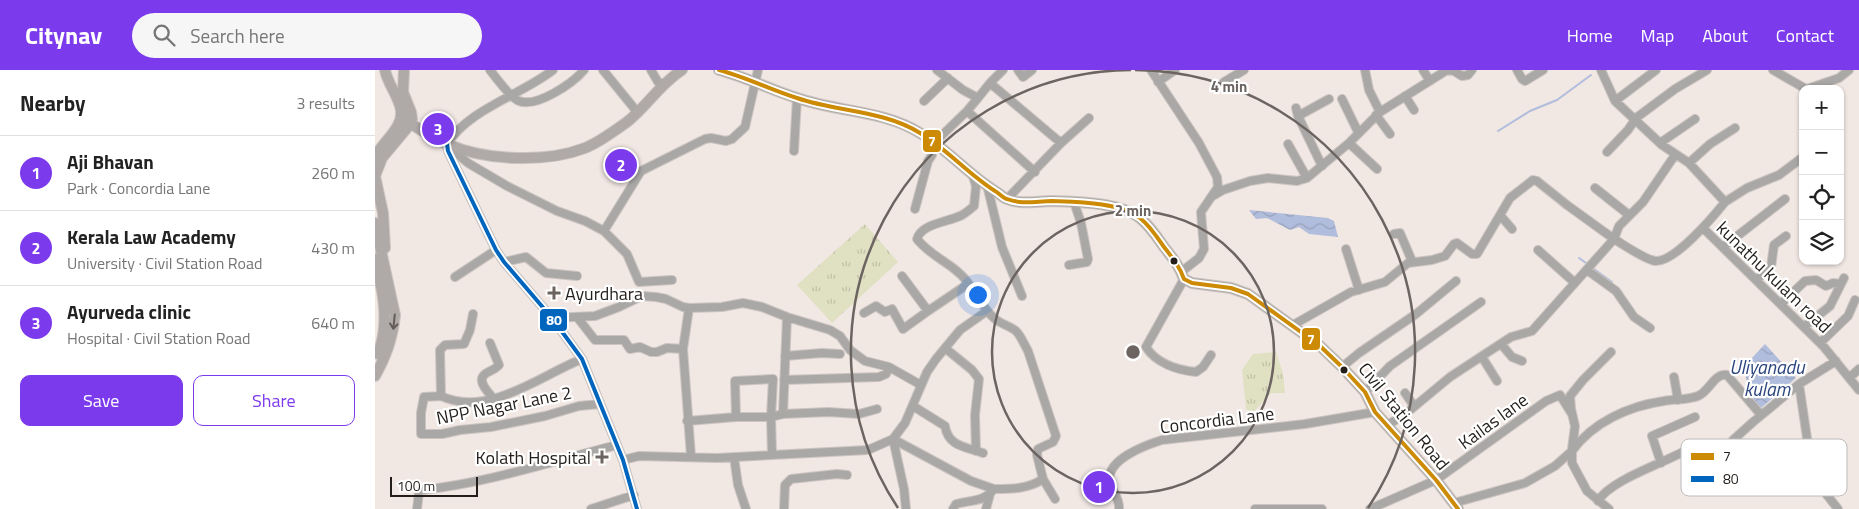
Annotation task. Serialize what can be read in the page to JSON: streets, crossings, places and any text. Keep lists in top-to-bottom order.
{
  "streets": {
    "main road": ["Civil Station Road"],
    "street": [
      "kunathu kulam road",
      "NPP Nagar Lane 2",
      "Concordia Lane",
      "Kailas lane"
    ]
  },
  "crossings": [
    ["Civil Station Road", "Concordia Lane"],
    ["Civil Station Road", "Kailas lane"]
  ],
  "water": ["Uliyanadu kulam"],
  "places": {
    "health": ["Ayurdhara", "Kolath Hospital"]
  },
  "lines": ["transit line 7", "transit line 80"],
  "legend": ["7", "80"],
  "scale_bar": "100 m",
  "page": {
    "header": "Citynav",
    "search": "Search here",
    "nav": [
      "Home",
      "Map",
      "About",
      "Contact"
    ],
    "heading": ["Nearby", "3 results"],
    "map_buttons": ["+", "−"],
    "pins": ["3", "2", "1"],
    "list": [
      {
        "mark": "1",
        "name": "Aji Bhavan",
        "note": "Park · Concordia Lane",
        "value": "260 m"
      },
      {
        "mark": "2",
        "name": "Kerala Law Academy",
        "note": "University · Civil Station Road",
        "value": "430 m"
      },
      {
        "mark": "3",
        "name": "Ayurveda clinic",
        "note": "Hospital · Civil Station Road",
        "value": "640 m"
      }
    ],
    "buttons": ["Save", "Share"],
    "scale": "100 m"
  },
  "rings": ["4 min", "2 min"]
}
